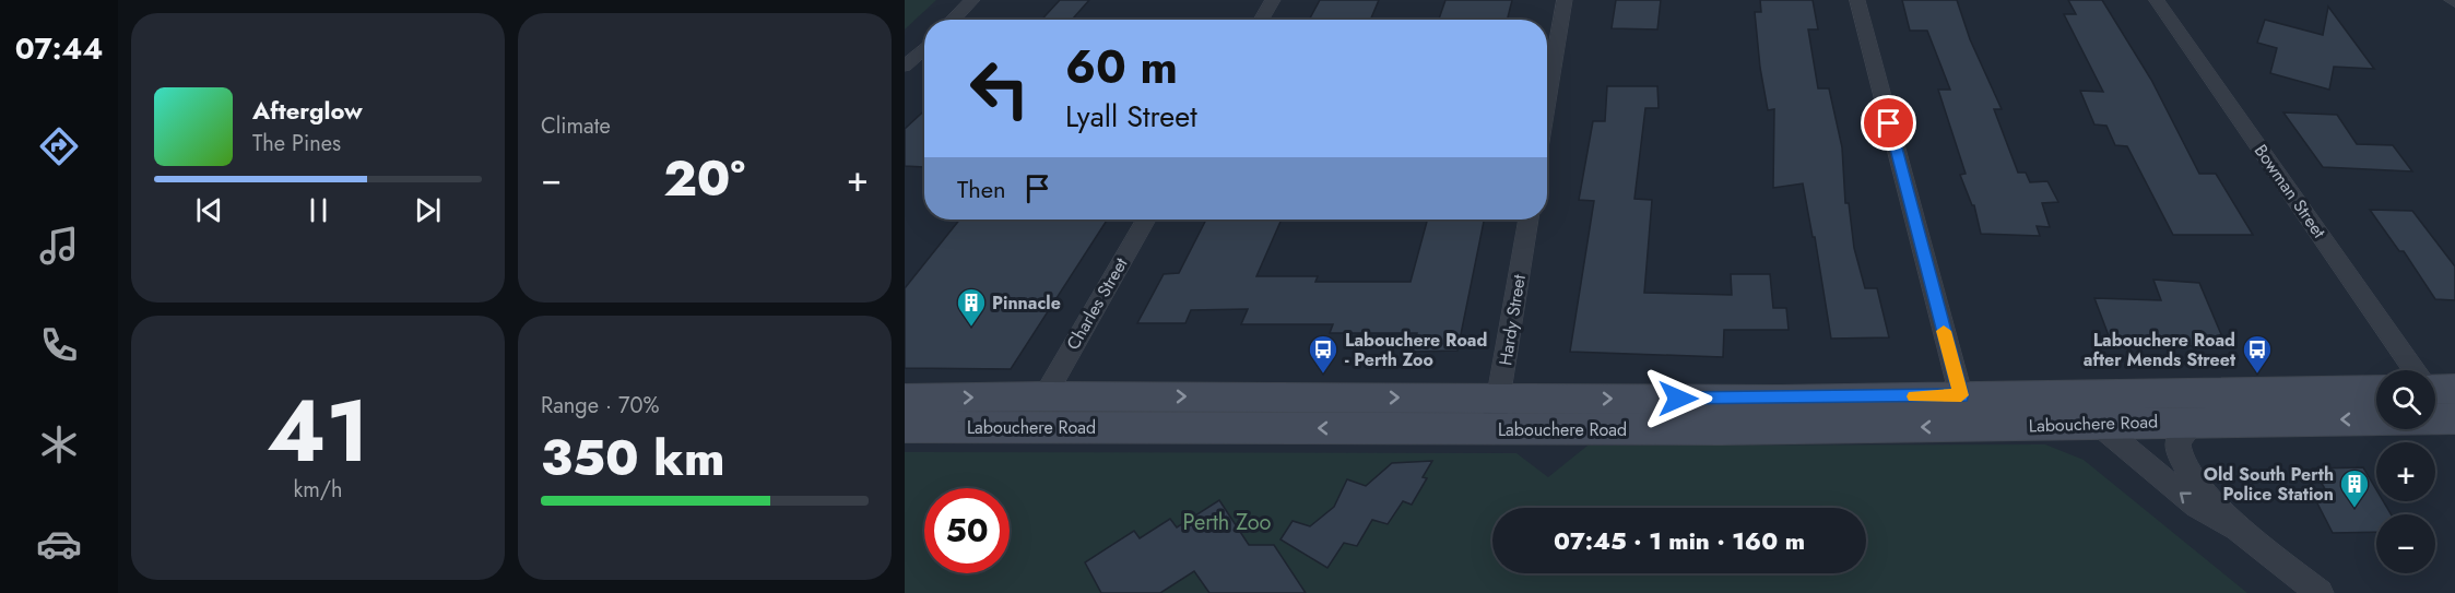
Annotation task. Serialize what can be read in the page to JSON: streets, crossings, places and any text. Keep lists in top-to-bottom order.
{
  "streets": {
    "main road": ["Labouchere Road"],
    "street": ["Bowman Street", "Charles Street", "Hardy Street"]
  },
  "crossings": [
    ["Bowman Street", "Labouchere Road"],
    ["Charles Street", "Labouchere Road"],
    ["Hardy Street", "Labouchere Road"]
  ],
  "parks": ["Perth Zoo"],
  "places": {
    "building": ["Pinnacle", "Old South Perth Police Station"],
    "bus stop": ["Labouchere Road - Perth Zoo", "Labouchere Road after Mends Street"]
  },
  "page": {
    "tabs": "07:44",
    "tile": [
      "Climate",
      ["41", "km/h"],
      ["Range · 70%", "350 km"]
    ],
    "turn": ["60 m", "Lyall Street"],
    "song": ["Afterglow", "The Pines"],
    "heat": ["−", "20°", "+"],
    "then": "Then",
    "map_buttons": ["+", "−"],
    "limit": "50",
    "trip": "07:45 · 1 min · 160 m"
  }
}
